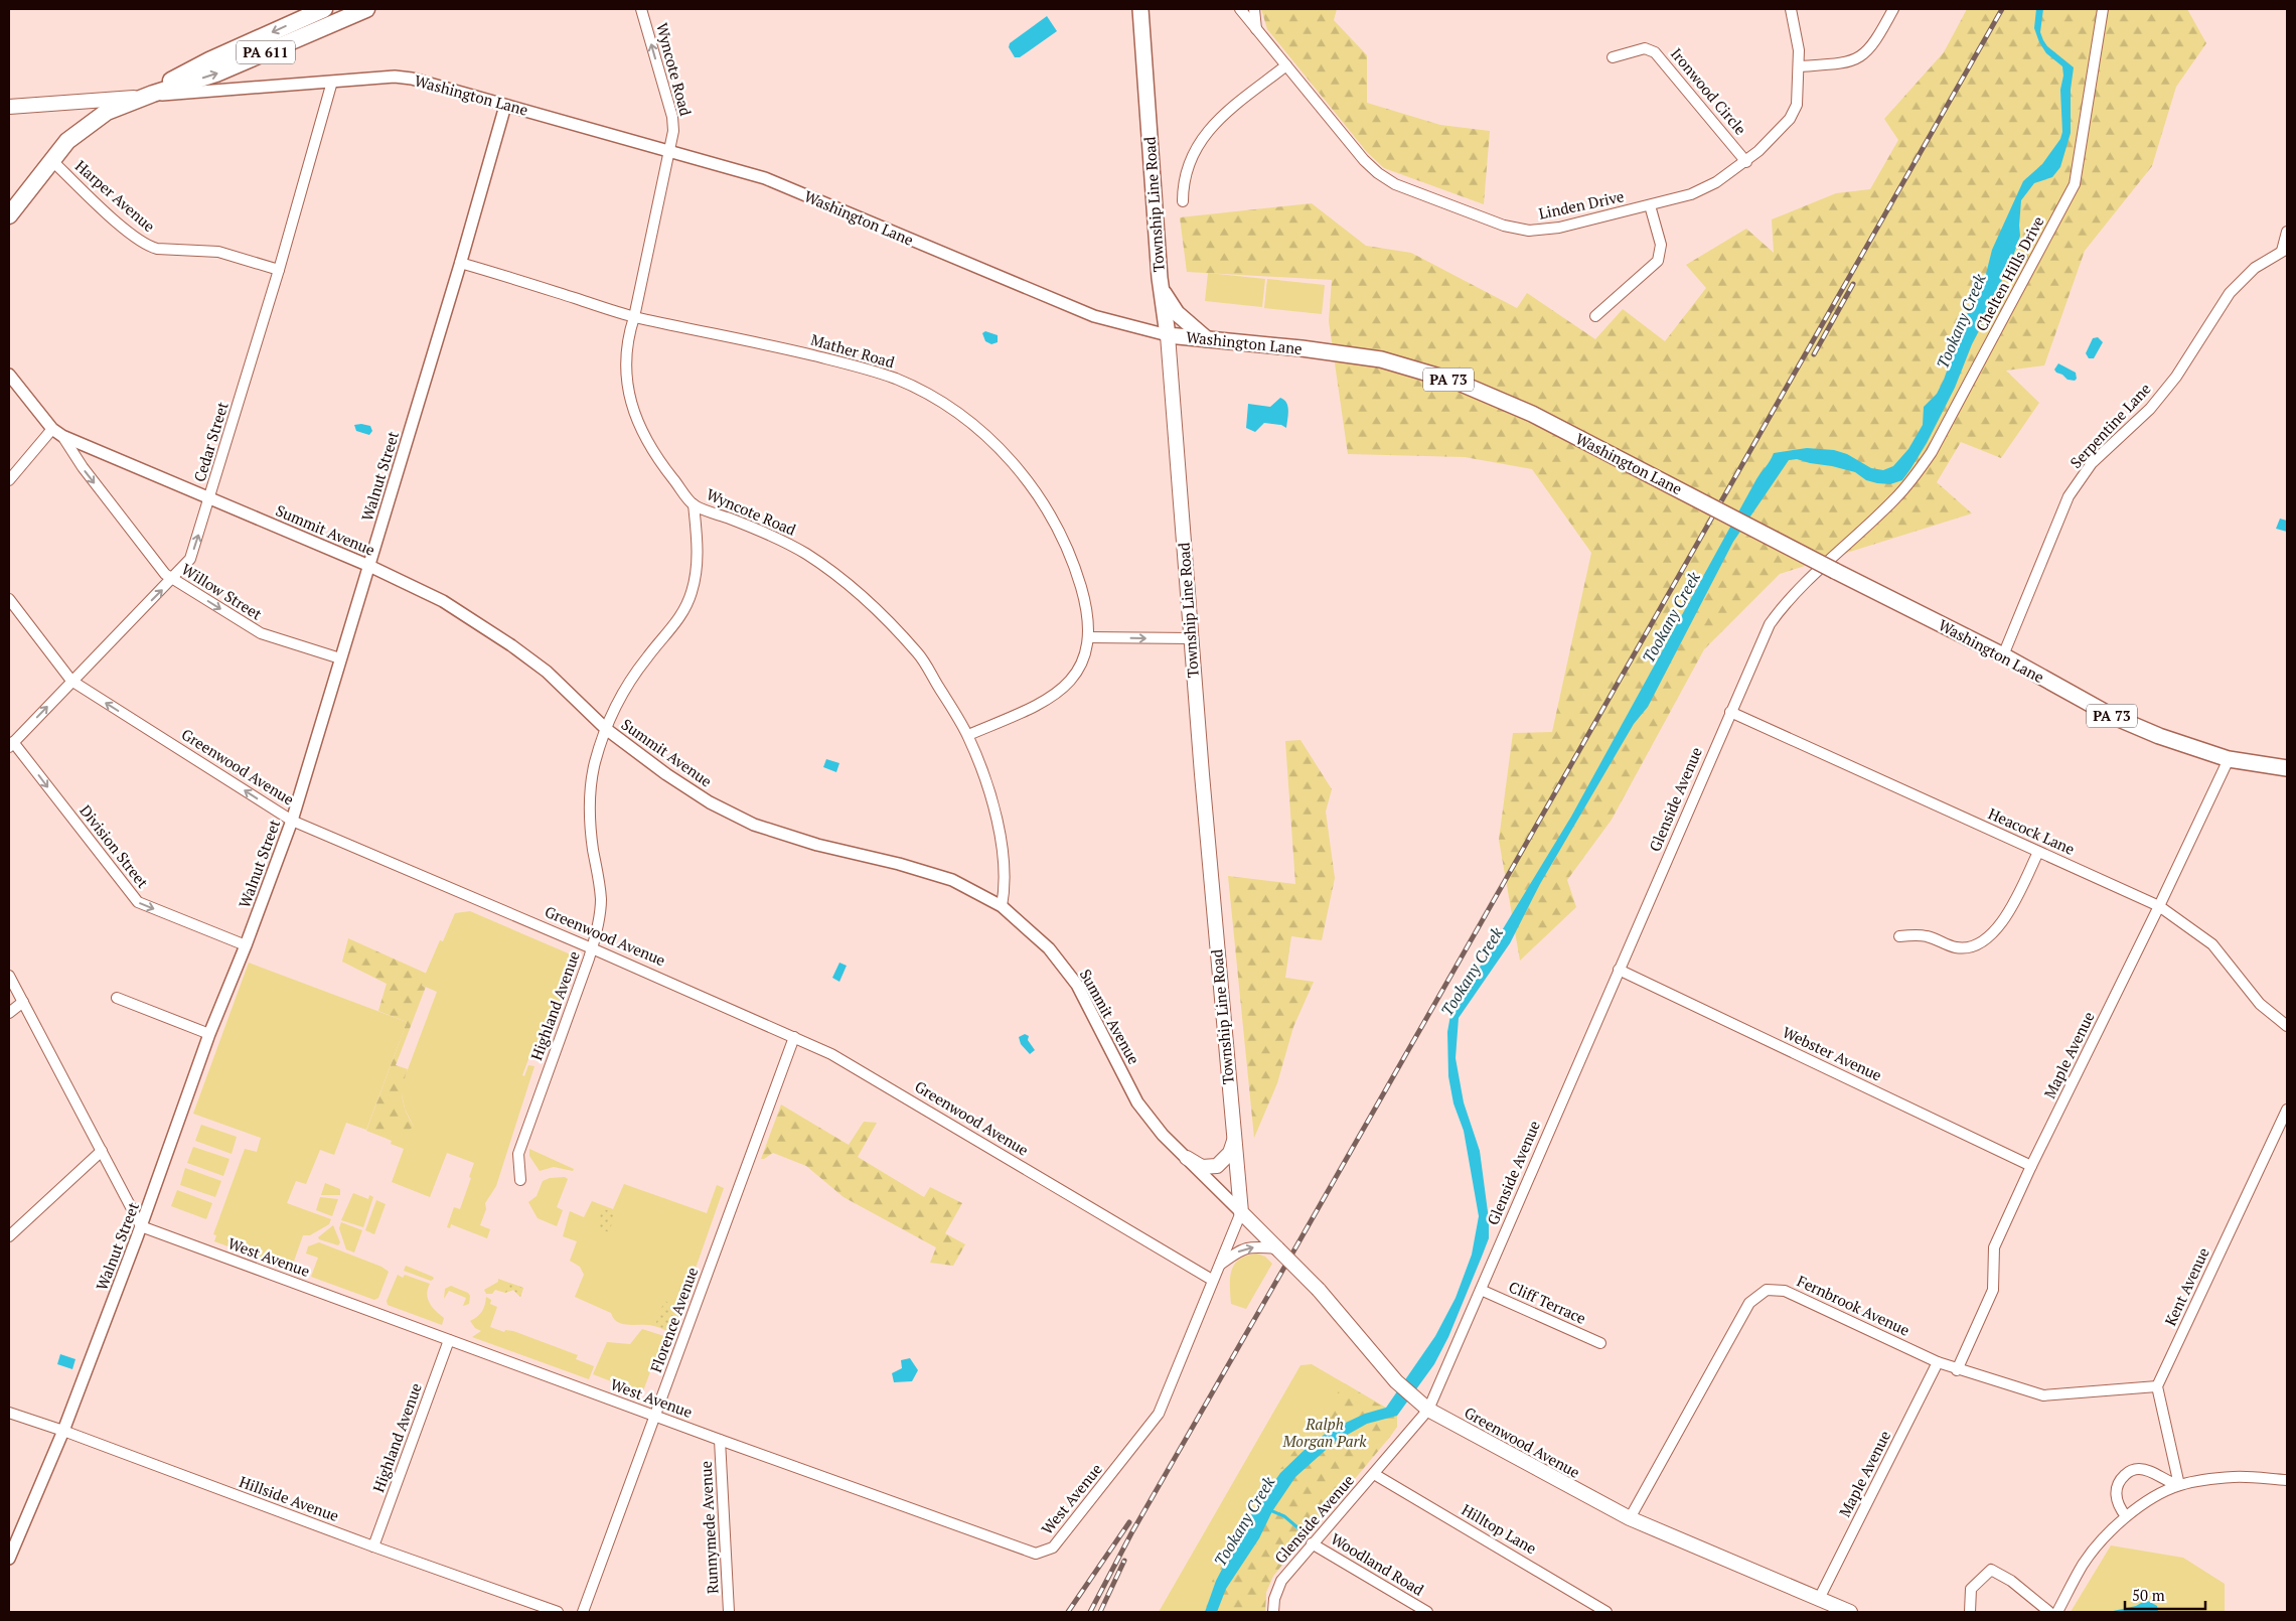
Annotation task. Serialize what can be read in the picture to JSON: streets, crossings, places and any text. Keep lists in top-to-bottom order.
{
  "streets": {
    "highway": ["PA 611"],
    "main road": [
      "Washington Lane",
      "Township Line Road",
      "PA 73",
      "Greenwood Avenue"
    ],
    "street": [
      "Wyncote Road",
      "Ironwood Circle",
      "Harper Avenue",
      "Linden Drive",
      "Chelten Hills Drive",
      "Mather Road",
      "Serpentine Lane",
      "Cedar Street",
      "Walnut Street",
      "Summit Avenue",
      "Willow Street",
      "Glenside Avenue",
      "Heacock Lane",
      "Division Street",
      "Highland Avenue",
      "Webster Avenue",
      "Maple Avenue",
      "West Avenue",
      "Kent Avenue",
      "Cliff Terrace",
      "Fernbrook Avenue",
      "Florence Avenue",
      "Hillside Avenue",
      "Runnymede Avenue",
      "Hilltop Lane",
      "Woodland Road"
    ]
  },
  "crossings": [
    ["PA 611", "Washington Lane"],
    ["PA 611", "Harper Avenue"],
    ["Wyncote Road", "Washington Lane"],
    ["Wyncote Road", "Mather Road"],
    ["Wyncote Road", "Summit Avenue"],
    ["Wyncote Road", "Highland Avenue"],
    ["Ironwood Circle", "Linden Drive"],
    ["Washington Lane", "Township Line Road"],
    ["Washington Lane", "Serpentine Lane"],
    ["Washington Lane", "Cedar Street"],
    ["Washington Lane", "Walnut Street"],
    ["Washington Lane", "Maple Avenue"],
    ["Harper Avenue", "Cedar Street"],
    ["Township Line Road", "Summit Avenue"],
    ["Township Line Road", "Greenwood Avenue"],
    ["Township Line Road", "West Avenue"],
    ["Chelten Hills Drive", "Glenside Avenue"],
    ["Chelten Hills Drive", "Heacock Lane"],
    ["Mather Road", "Walnut Street"],
    ["Cedar Street", "Summit Avenue"],
    ["Cedar Street", "Willow Street"],
    ["Cedar Street", "Greenwood Avenue"],
    ["Cedar Street", "Division Street"],
    ["Walnut Street", "Summit Avenue"],
    ["Walnut Street", "Willow Street"],
    ["Walnut Street", "Greenwood Avenue"],
    ["Walnut Street", "Division Street"],
    ["Walnut Street", "West Avenue"],
    ["Walnut Street", "Hillside Avenue"],
    ["Summit Avenue", "Willow Street"],
    ["Summit Avenue", "Greenwood Avenue"],
    ["Summit Avenue", "Highland Avenue"],
    ["Summit Avenue", "West Avenue"],
    ["Greenwood Avenue", "Glenside Avenue"],
    ["Greenwood Avenue", "Highland Avenue"],
    ["Greenwood Avenue", "Maple Avenue"],
    ["Greenwood Avenue", "West Avenue"],
    ["Greenwood Avenue", "Fernbrook Avenue"],
    ["Greenwood Avenue", "Florence Avenue"],
    ["Glenside Avenue", "Heacock Lane"],
    ["Glenside Avenue", "Webster Avenue"],
    ["Glenside Avenue", "Cliff Terrace"],
    ["Glenside Avenue", "Hilltop Lane"],
    ["Glenside Avenue", "Woodland Road"],
    ["Heacock Lane", "Maple Avenue"],
    ["Highland Avenue", "West Avenue"],
    ["Highland Avenue", "Hillside Avenue"],
    ["Webster Avenue", "Maple Avenue"],
    ["Maple Avenue", "Fernbrook Avenue"],
    ["West Avenue", "Florence Avenue"],
    ["West Avenue", "Runnymede Avenue"],
    ["Kent Avenue", "Fernbrook Avenue"]
  ],
  "one_way": ["Cedar Street", "Willow Street", "Division Street"],
  "water": ["Tookany Creek"],
  "parks": ["Ralph Morgan Park"],
  "scale_bar": "50 m"
}
